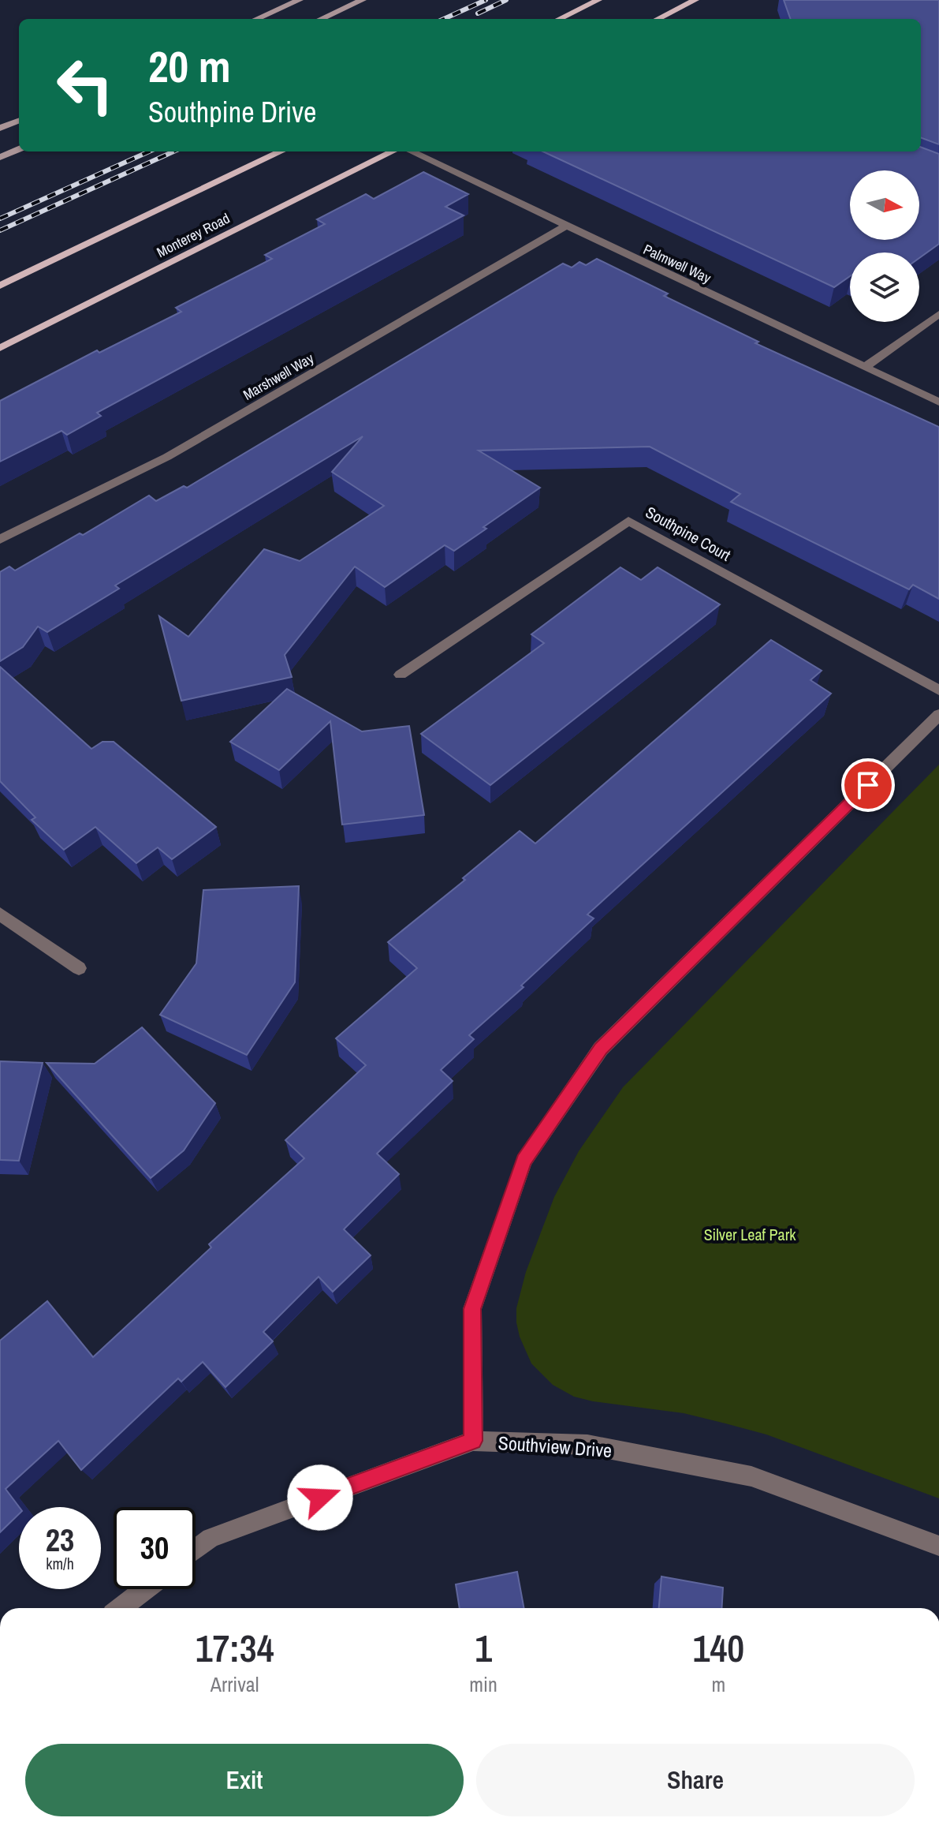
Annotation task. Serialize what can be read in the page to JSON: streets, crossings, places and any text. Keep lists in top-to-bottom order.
{
  "streets": {
    "main road": ["Monterey Road"],
    "street": [
      "Palmwell Way",
      "Marshwell Way",
      "Southpine Court",
      "Southview Drive"
    ]
  },
  "crossings": [
    ["Palmwell Way", "Marshwell Way"]
  ],
  "parks": ["Silver Leaf Park"],
  "north": "right",
  "page": {
    "turn": ["20 m", "Southpine Drive"],
    "speed": "23 km/h",
    "limit": "30",
    "eta": [
      "17:34",
      "Arrival",
      "1",
      "min",
      "140",
      "m"
    ],
    "buttons": ["Exit", "Share"]
  }
}
